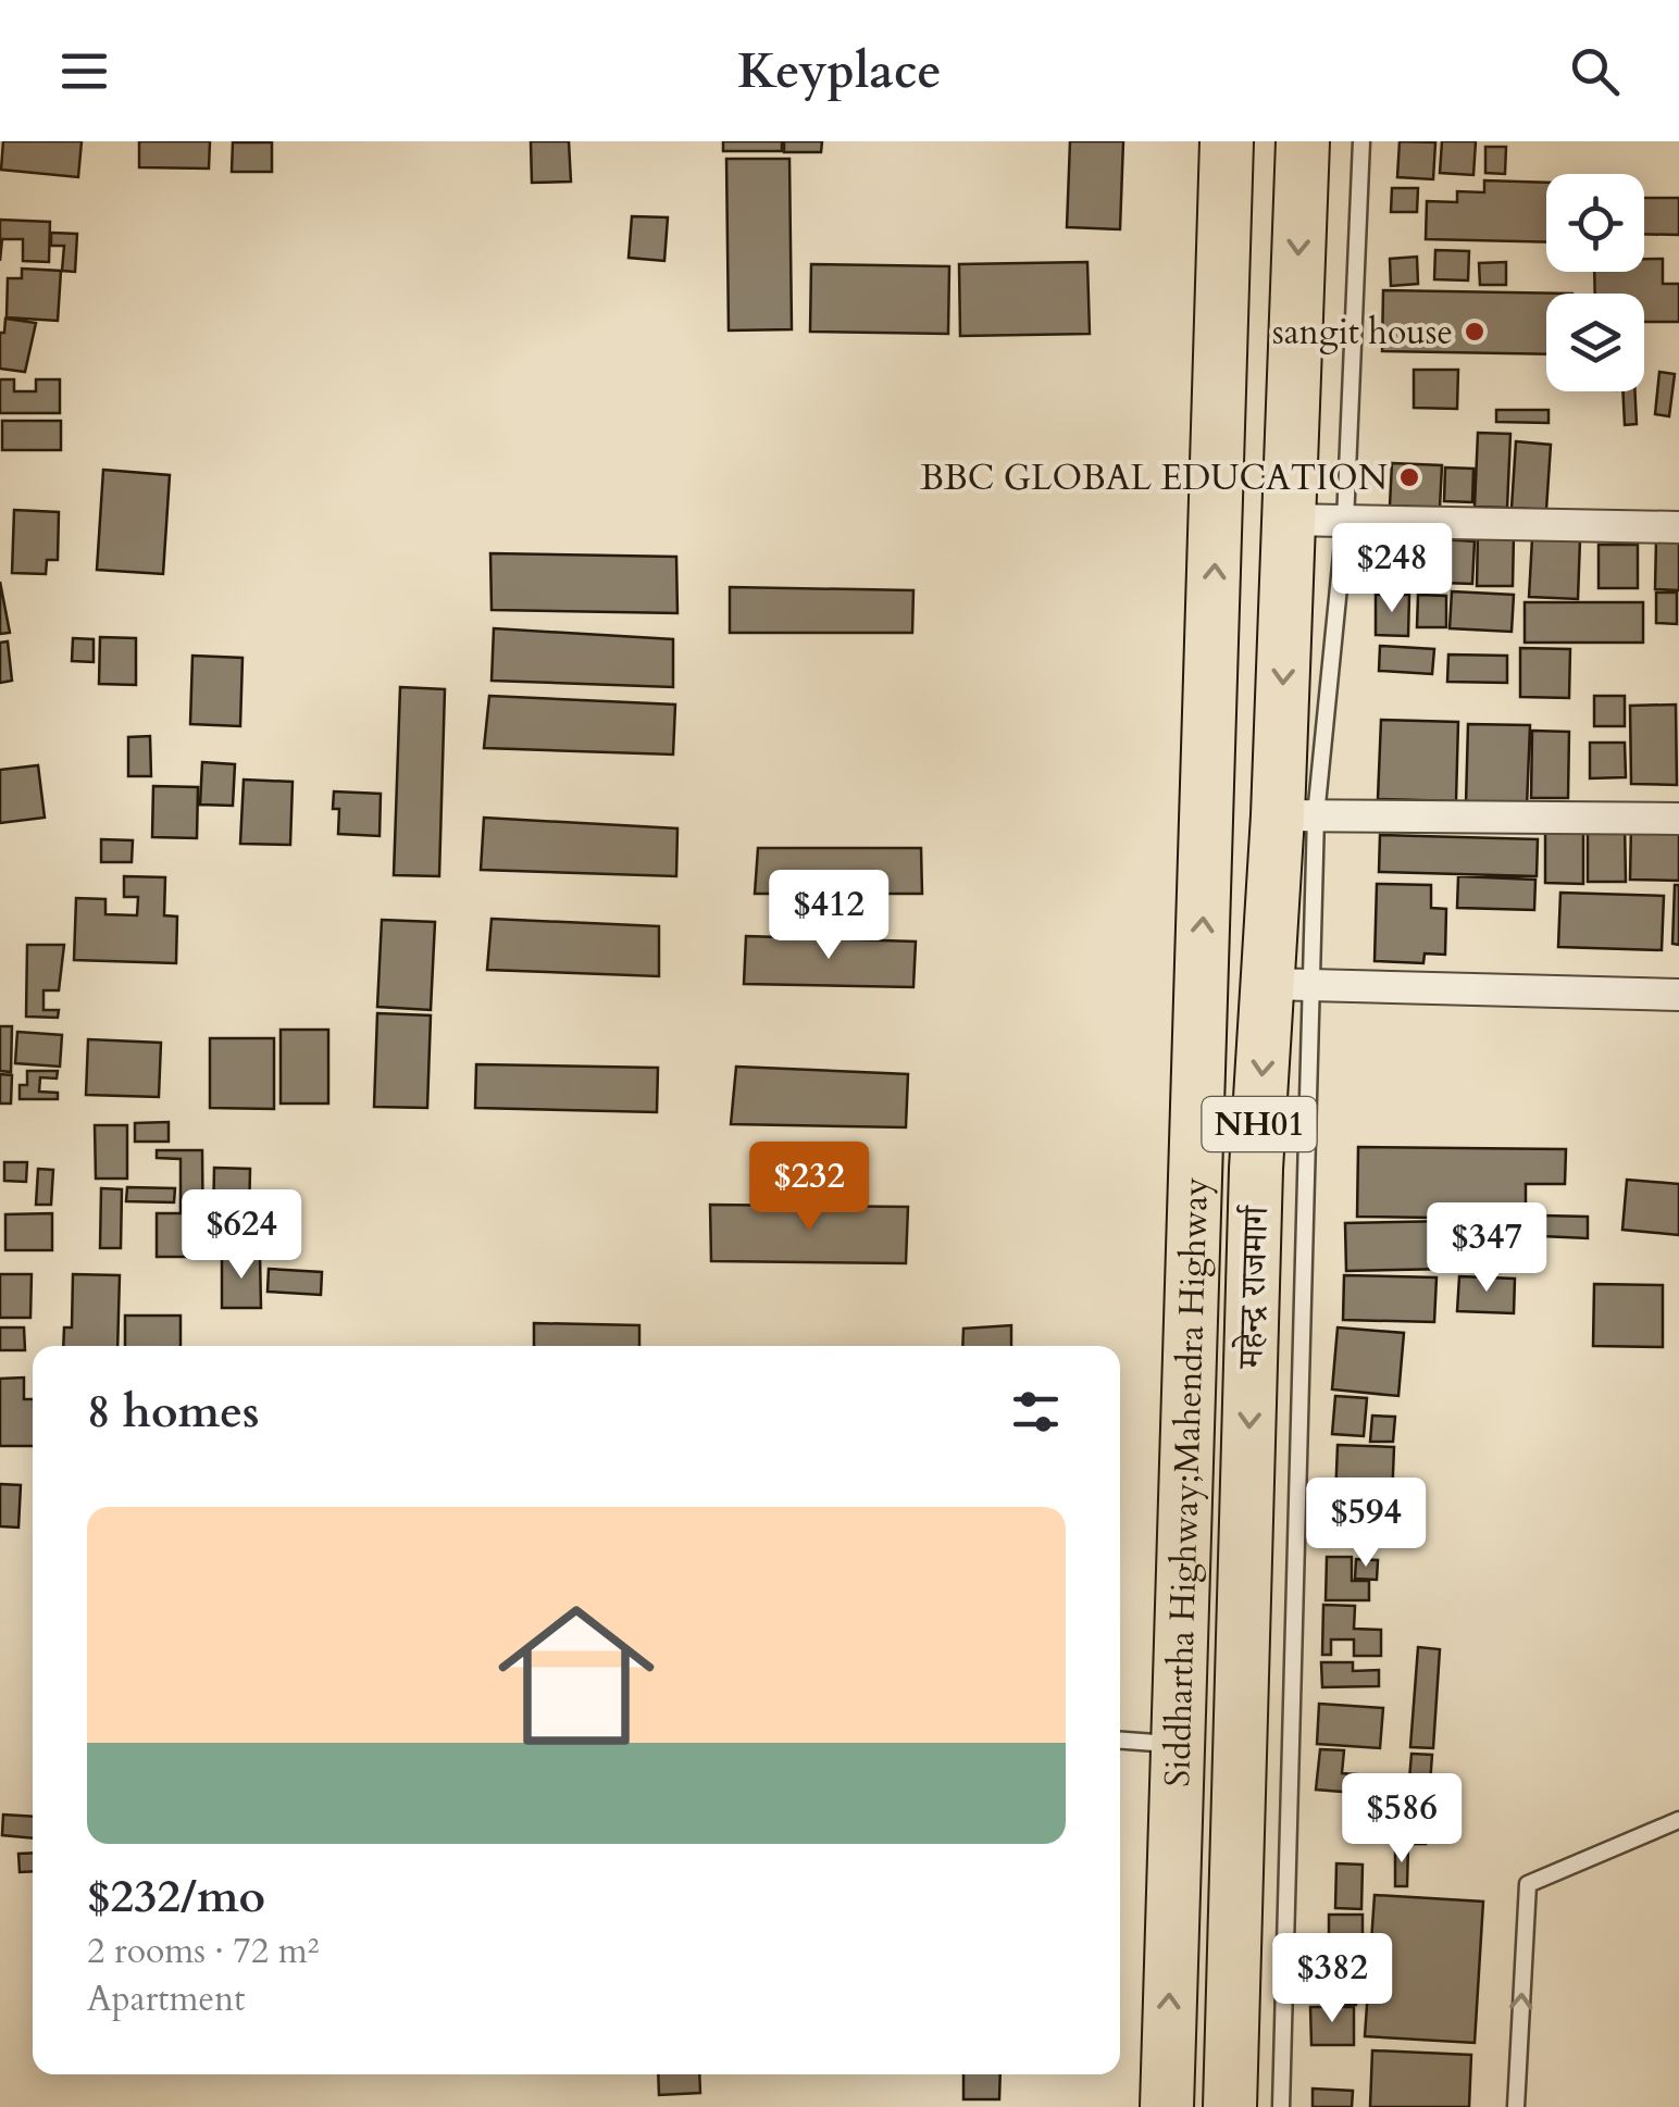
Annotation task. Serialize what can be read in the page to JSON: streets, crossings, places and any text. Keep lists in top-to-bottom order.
{
  "streets": {
    "highway": ["NH01", "महेन्द्र राजमार्ग", "Siddhartha Highway;Mahendra Highway"]
  },
  "one_way": ["महेन्द्र राजमार्ग", "Siddhartha Highway;Mahendra Highway"],
  "places": ["sangit house", "BBC GLOBAL EDUCATION"],
  "page": {
    "header": "Keyplace",
    "price": [
      "$248",
      "$412",
      "$232",
      "$624",
      "$347",
      "$594",
      "$586",
      "$382"
    ],
    "heading": "8 homes",
    "list": [
      {
        "name": "$232/mo",
        "note": "2 rooms · 72 m² · Apartment"
      }
    ]
  }
}
